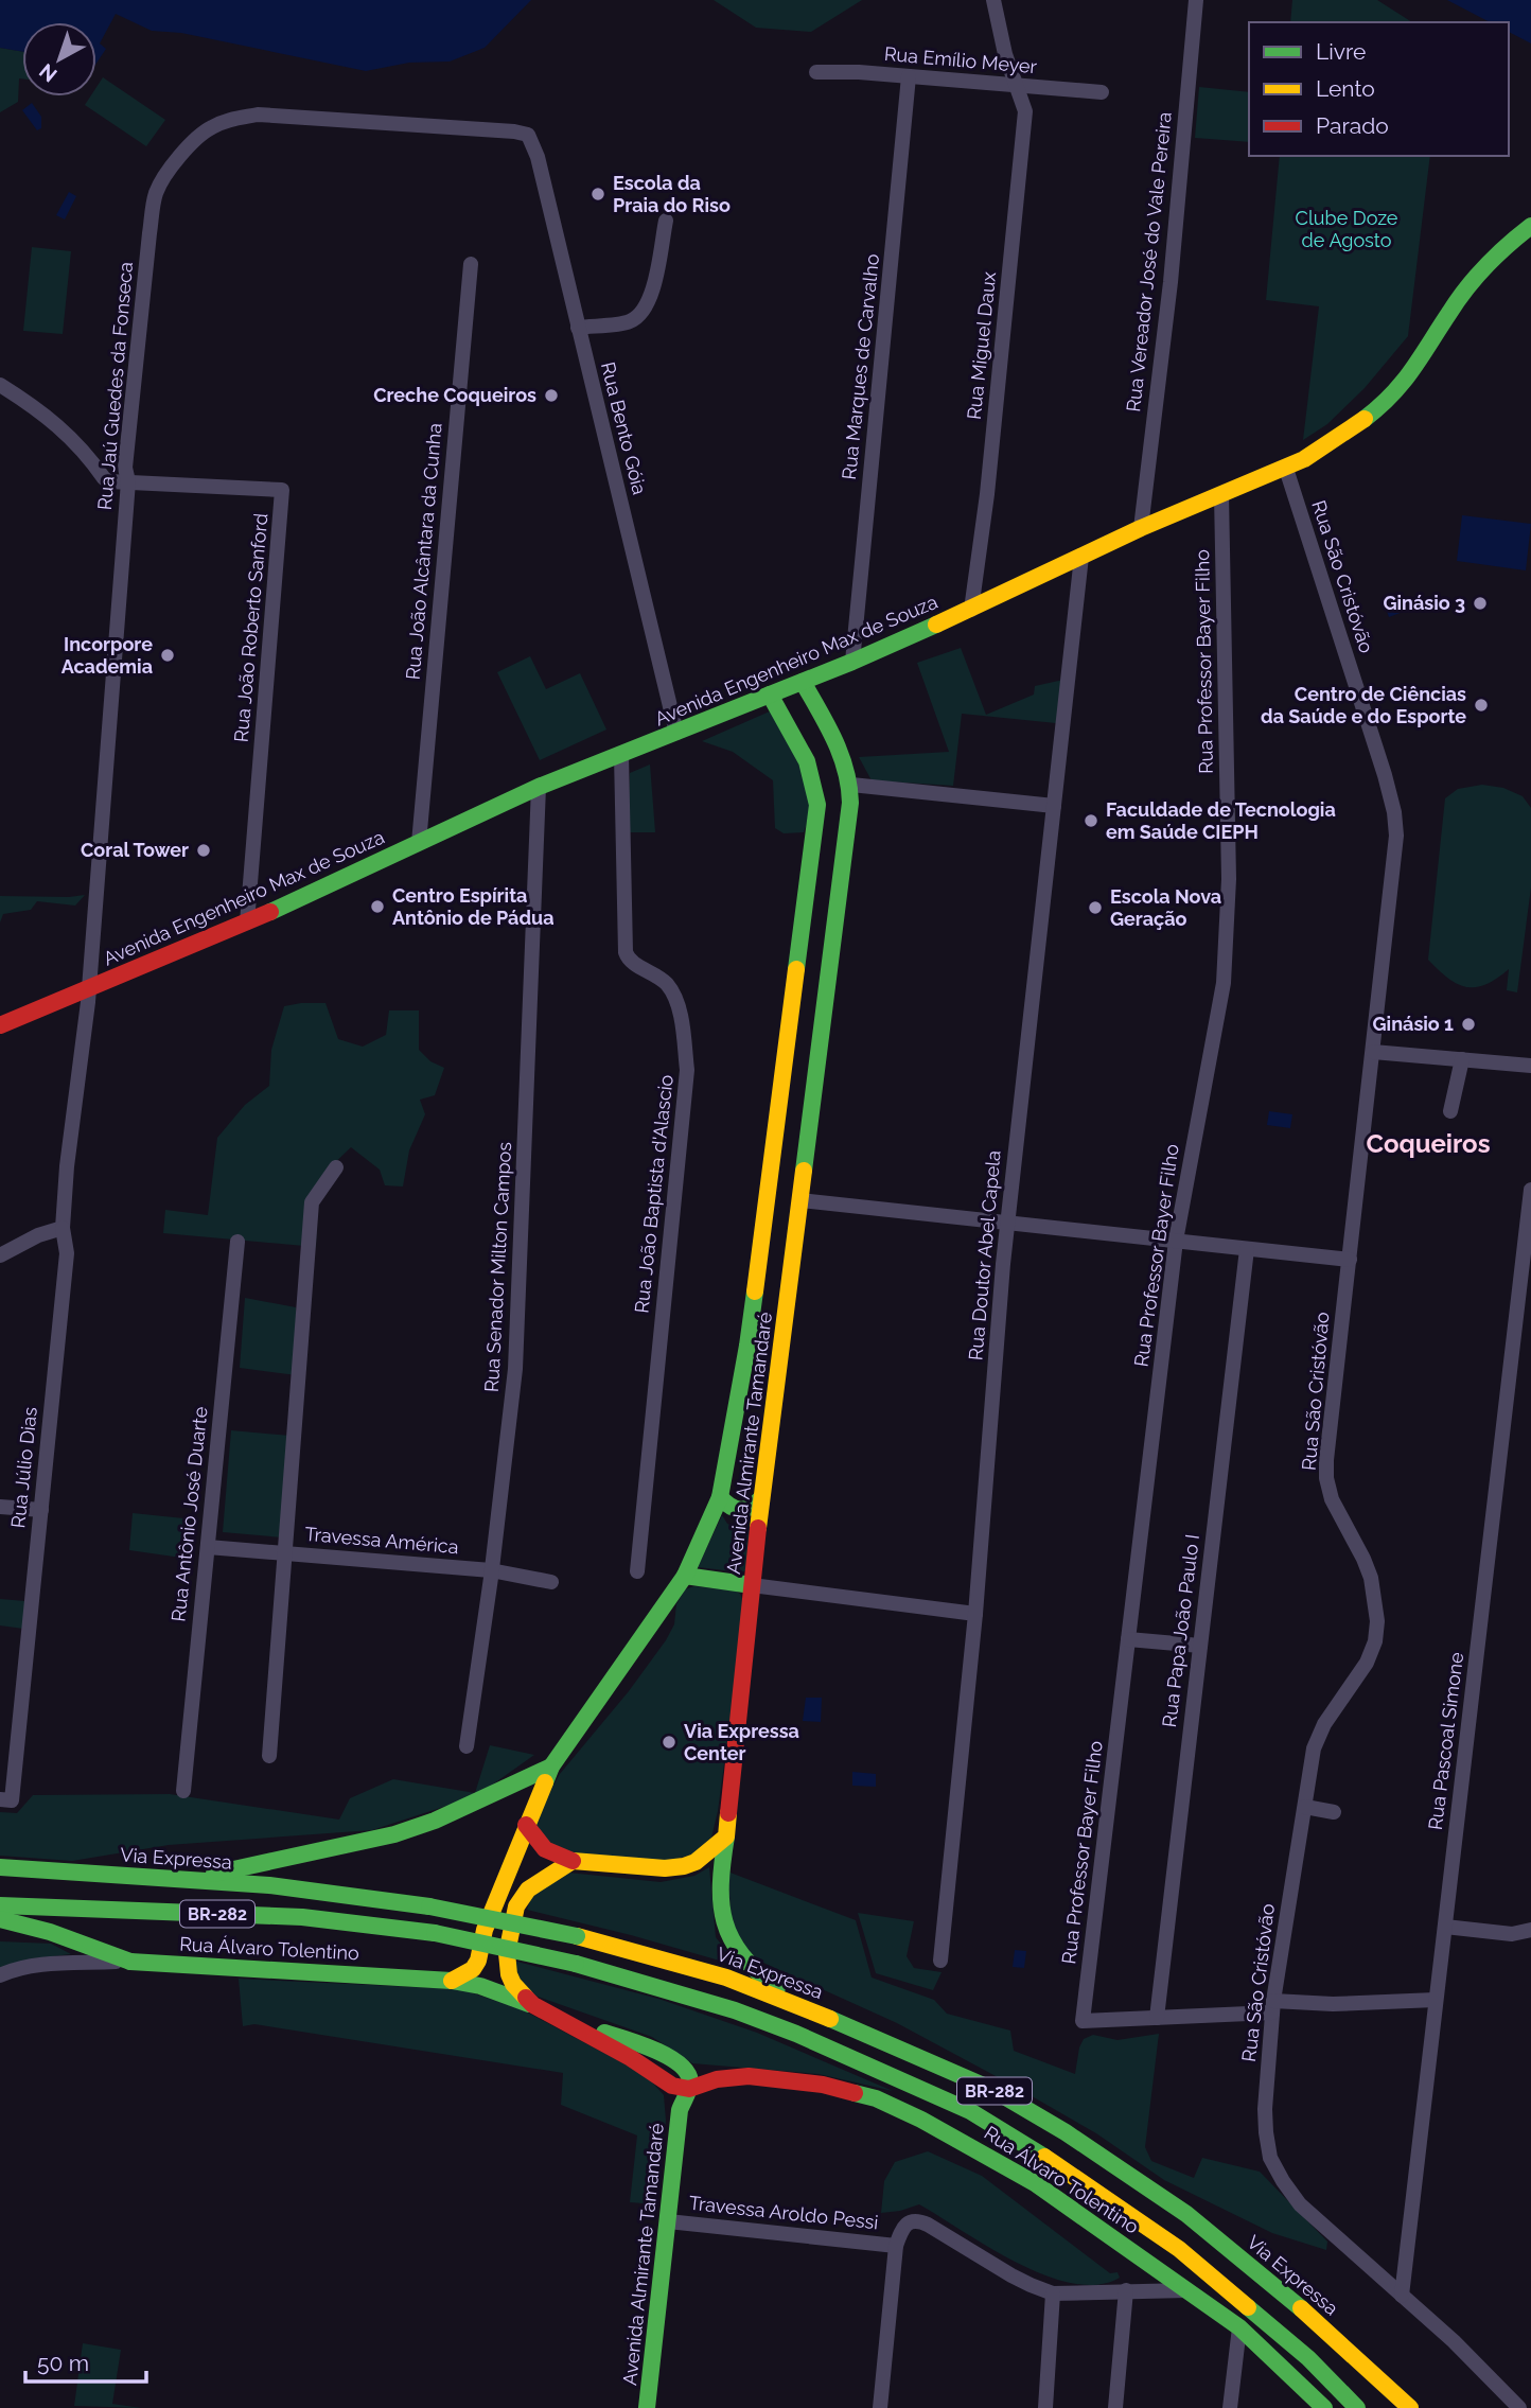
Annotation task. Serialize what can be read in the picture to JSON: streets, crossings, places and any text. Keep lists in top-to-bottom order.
{
  "streets": {
    "main road": [
      "Avenida Engenheiro Max de Souza",
      "Avenida Almirante Tamandaré",
      "Via Expressa",
      "BR-282",
      "Rua Álvaro Tolentino"
    ],
    "street": [
      "Rua Emílio Meyer",
      "Rua Vereador José do Vale Pereira",
      "Rua Miguel Daux",
      "Rua Marques de Carvalho",
      "Rua Jaú Guedes da Fonseca",
      "Rua Bento Góia",
      "Rua João Alcântara da Cunha",
      "Rua São Cristóvão",
      "Rua João Roberto Sanford",
      "Rua Professor Bayer Filho",
      "Rua João Baptista d'Alascio",
      "Rua Doutor Abel Capela",
      "Rua Senador Milton Campos",
      "Rua Júlio Dias",
      "Rua Antônio José Duarte",
      "Travessa América",
      "Rua Papa João Paulo I",
      "Rua Pascoal Simone",
      "Travessa Aroldo Pessi"
    ]
  },
  "crossings": [
    ["Rua Emílio Meyer", "Rua Miguel Daux"],
    ["Rua Emílio Meyer", "Rua Marques de Carvalho"],
    ["Rua Vereador José do Vale Pereira", "Avenida Engenheiro Max de Souza"],
    ["Rua Miguel Daux", "Avenida Engenheiro Max de Souza"],
    ["Rua Marques de Carvalho", "Avenida Engenheiro Max de Souza"],
    ["Rua Jaú Guedes da Fonseca", "Rua Bento Góia"],
    ["Rua Jaú Guedes da Fonseca", "Rua João Roberto Sanford"],
    ["Rua Jaú Guedes da Fonseca", "Avenida Engenheiro Max de Souza"],
    ["Rua Jaú Guedes da Fonseca", "Rua Júlio Dias"],
    ["Rua Bento Góia", "Avenida Engenheiro Max de Souza"],
    ["Rua João Alcântara da Cunha", "Avenida Engenheiro Max de Souza"],
    ["Rua São Cristóvão", "Avenida Engenheiro Max de Souza"],
    ["Rua São Cristóvão", "Rua Pascoal Simone"],
    ["Rua João Roberto Sanford", "Avenida Engenheiro Max de Souza"],
    ["Avenida Engenheiro Max de Souza", "Rua Professor Bayer Filho"],
    ["Avenida Engenheiro Max de Souza", "Rua João Baptista d'Alascio"],
    ["Avenida Engenheiro Max de Souza", "Rua Doutor Abel Capela"],
    ["Avenida Engenheiro Max de Souza", "Rua Senador Milton Campos"],
    ["Avenida Engenheiro Max de Souza", "Avenida Almirante Tamandaré"],
    ["Rua Professor Bayer Filho", "Rua Papa João Paulo I"],
    ["Rua Senador Milton Campos", "Travessa América"],
    ["Avenida Almirante Tamandaré", "Via Expressa"],
    ["Avenida Almirante Tamandaré", "Rua Álvaro Tolentino"],
    ["Avenida Almirante Tamandaré", "Travessa Aroldo Pessi"],
    ["Rua Antônio José Duarte", "Travessa América"]
  ],
  "districts": ["Coqueiros"],
  "parks": ["Clube Doze de Agosto"],
  "places": [
    "Escola da Praia do Riso",
    "Creche Coqueiros",
    "Ginásio 3",
    "Incorpore Academia",
    "Centro de Ciências da Saúde e do Esporte",
    "Faculdade de Tecnologia em Saúde CIEPH",
    "Coral Tower",
    "Centro Espírita Antônio de Pádua",
    "Escola Nova Geração",
    "Ginásio 1",
    "Via Expressa Center"
  ],
  "legend": ["Livre", "Lento", "Parado"],
  "scale_bar": "50 m",
  "north": "bottom left"
}
